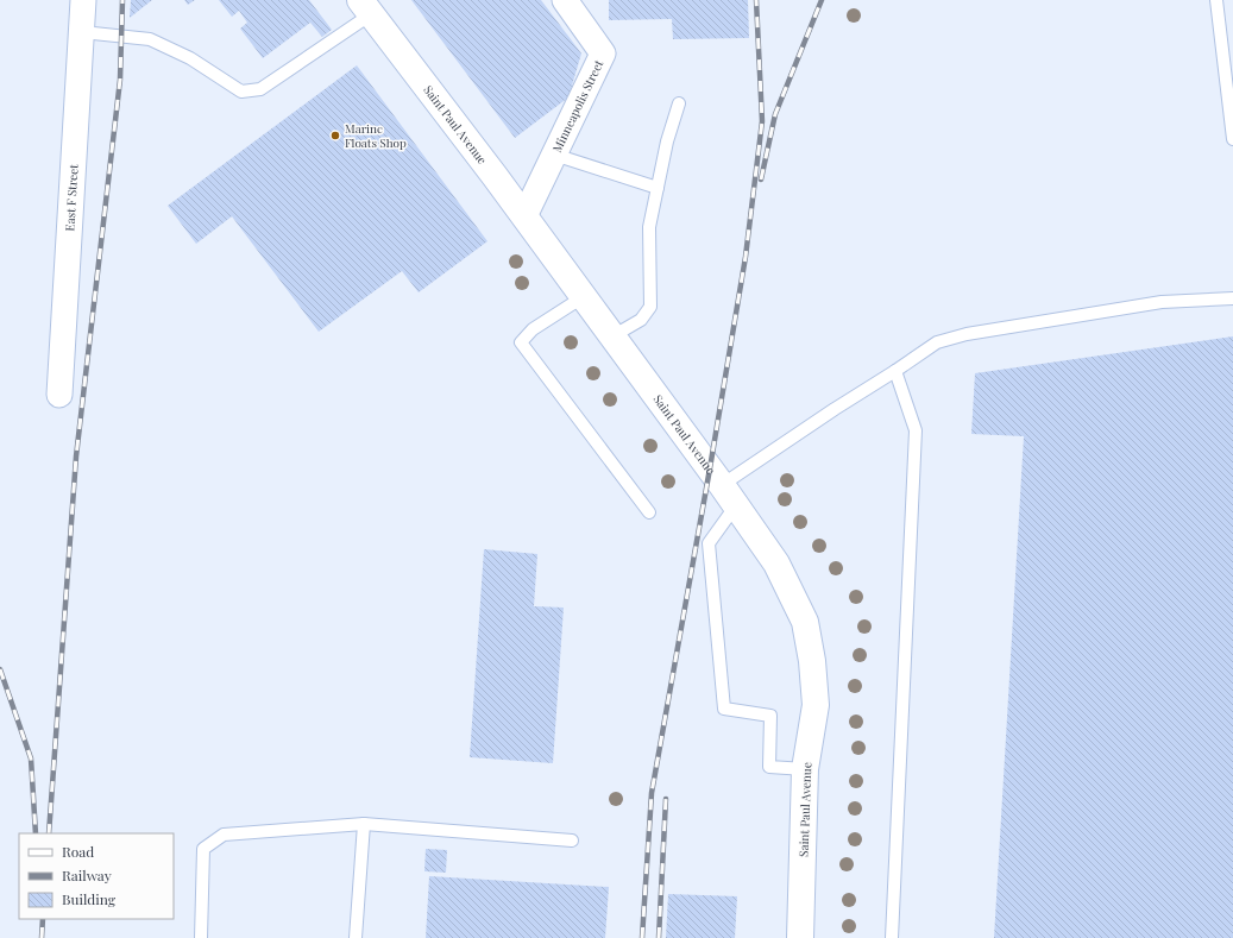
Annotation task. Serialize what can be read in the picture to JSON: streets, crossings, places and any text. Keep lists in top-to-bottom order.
{
  "streets": {
    "street": ["Minneapolis Street", "Saint Paul Avenue", "East F Street"]
  },
  "crossings": [
    ["Minneapolis Street", "Saint Paul Avenue"]
  ],
  "places": ["Marine Floats Shop"],
  "legend": ["Road", "Railway", "Building"]
}
